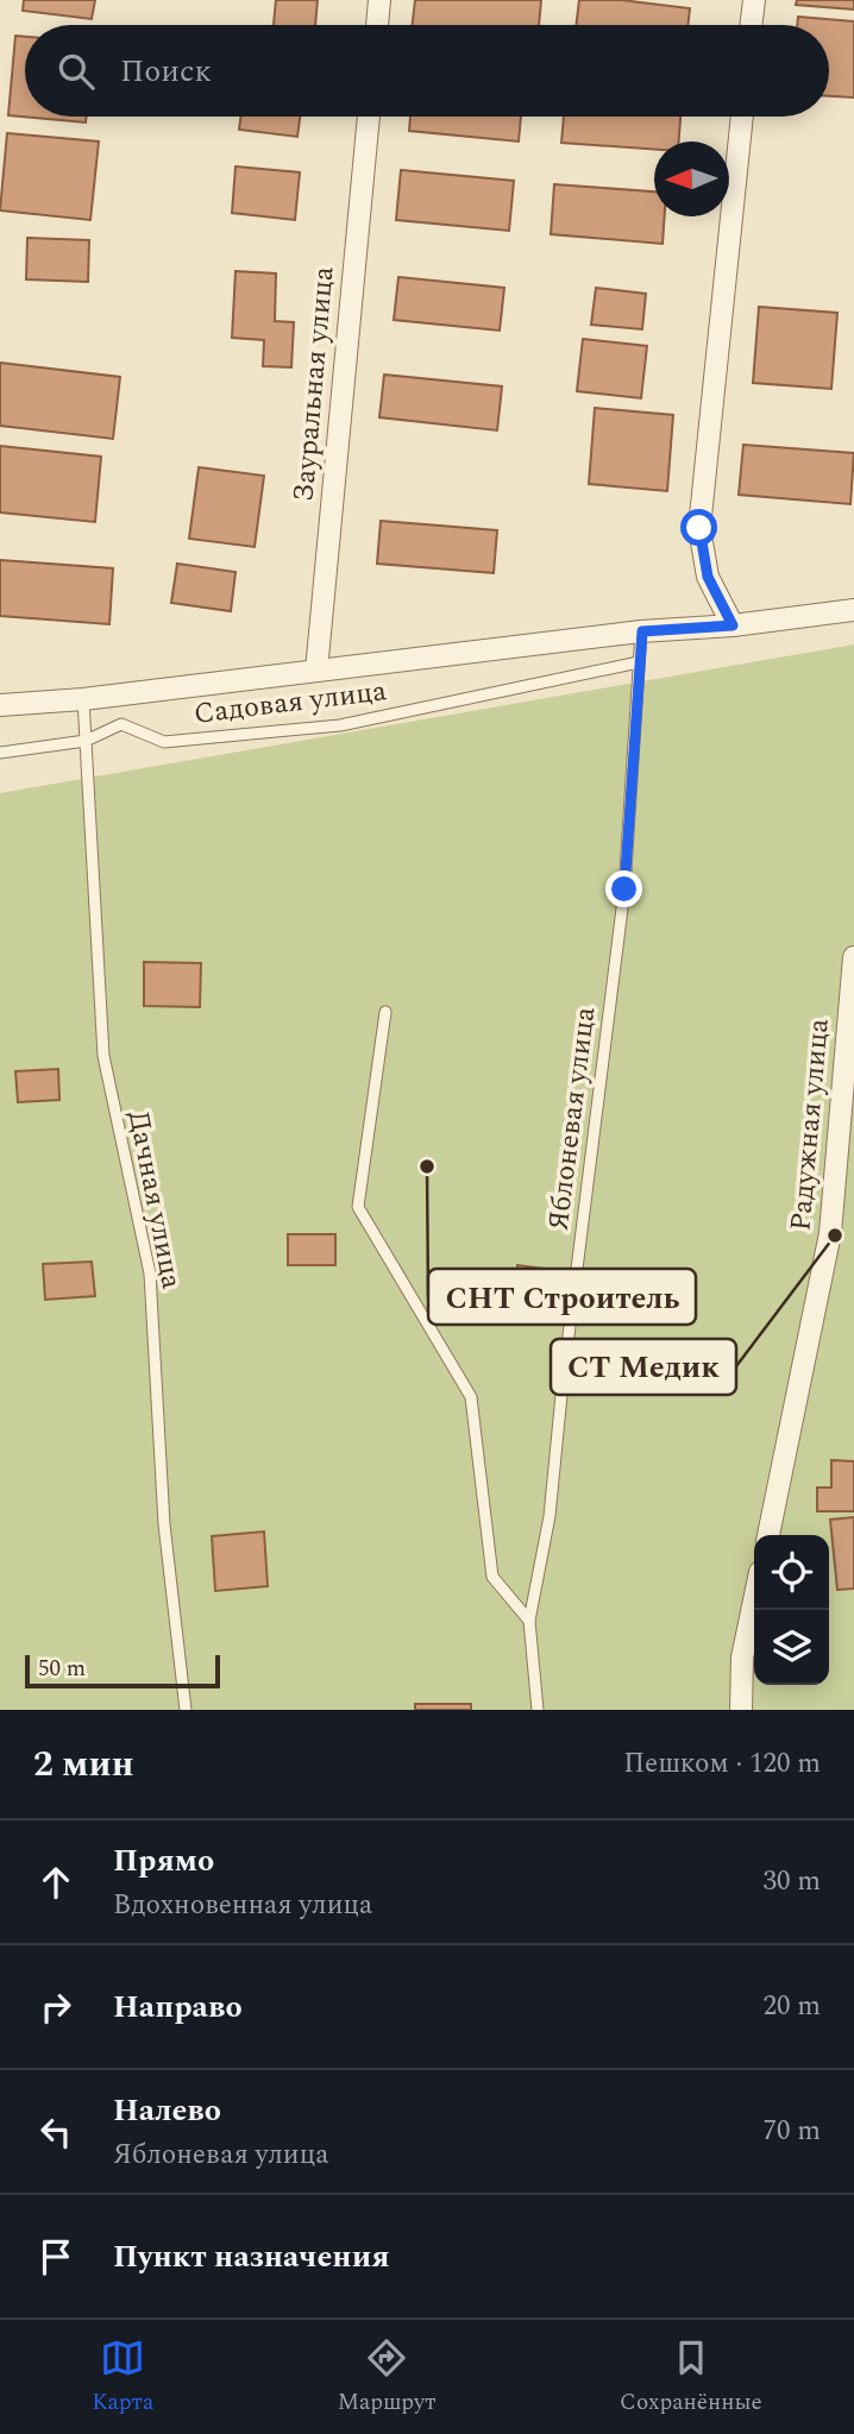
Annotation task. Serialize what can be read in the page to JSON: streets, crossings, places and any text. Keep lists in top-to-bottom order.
{
  "streets": {
    "street": ["Зауральная улица", "Радужная улица"],
    "lane": ["Садовая улица", "Яблоневая улица", "Дачная улица"]
  },
  "crossings": [
    ["Садовая улица", "Яблоневая улица"],
    ["Садовая улица", "Дачная улица"]
  ],
  "places": ["СНТ Строитель", "СТ Медик"],
  "scale_bar": "50 m",
  "north": "left",
  "page": {
    "search": "Поиск",
    "scale": "50 m",
    "heading": ["2 мин", "Пешком · 120 m"],
    "list": [
      ["Прямо", "Вдохновенная улица", "30 m"],
      ["Направо", "20 m"],
      ["Налево", "Яблоневая улица", "70 m"],
      "Пункт назначения"
    ],
    "nav": ["Карта", "Маршрут", "Сохранённые"]
  }
}
